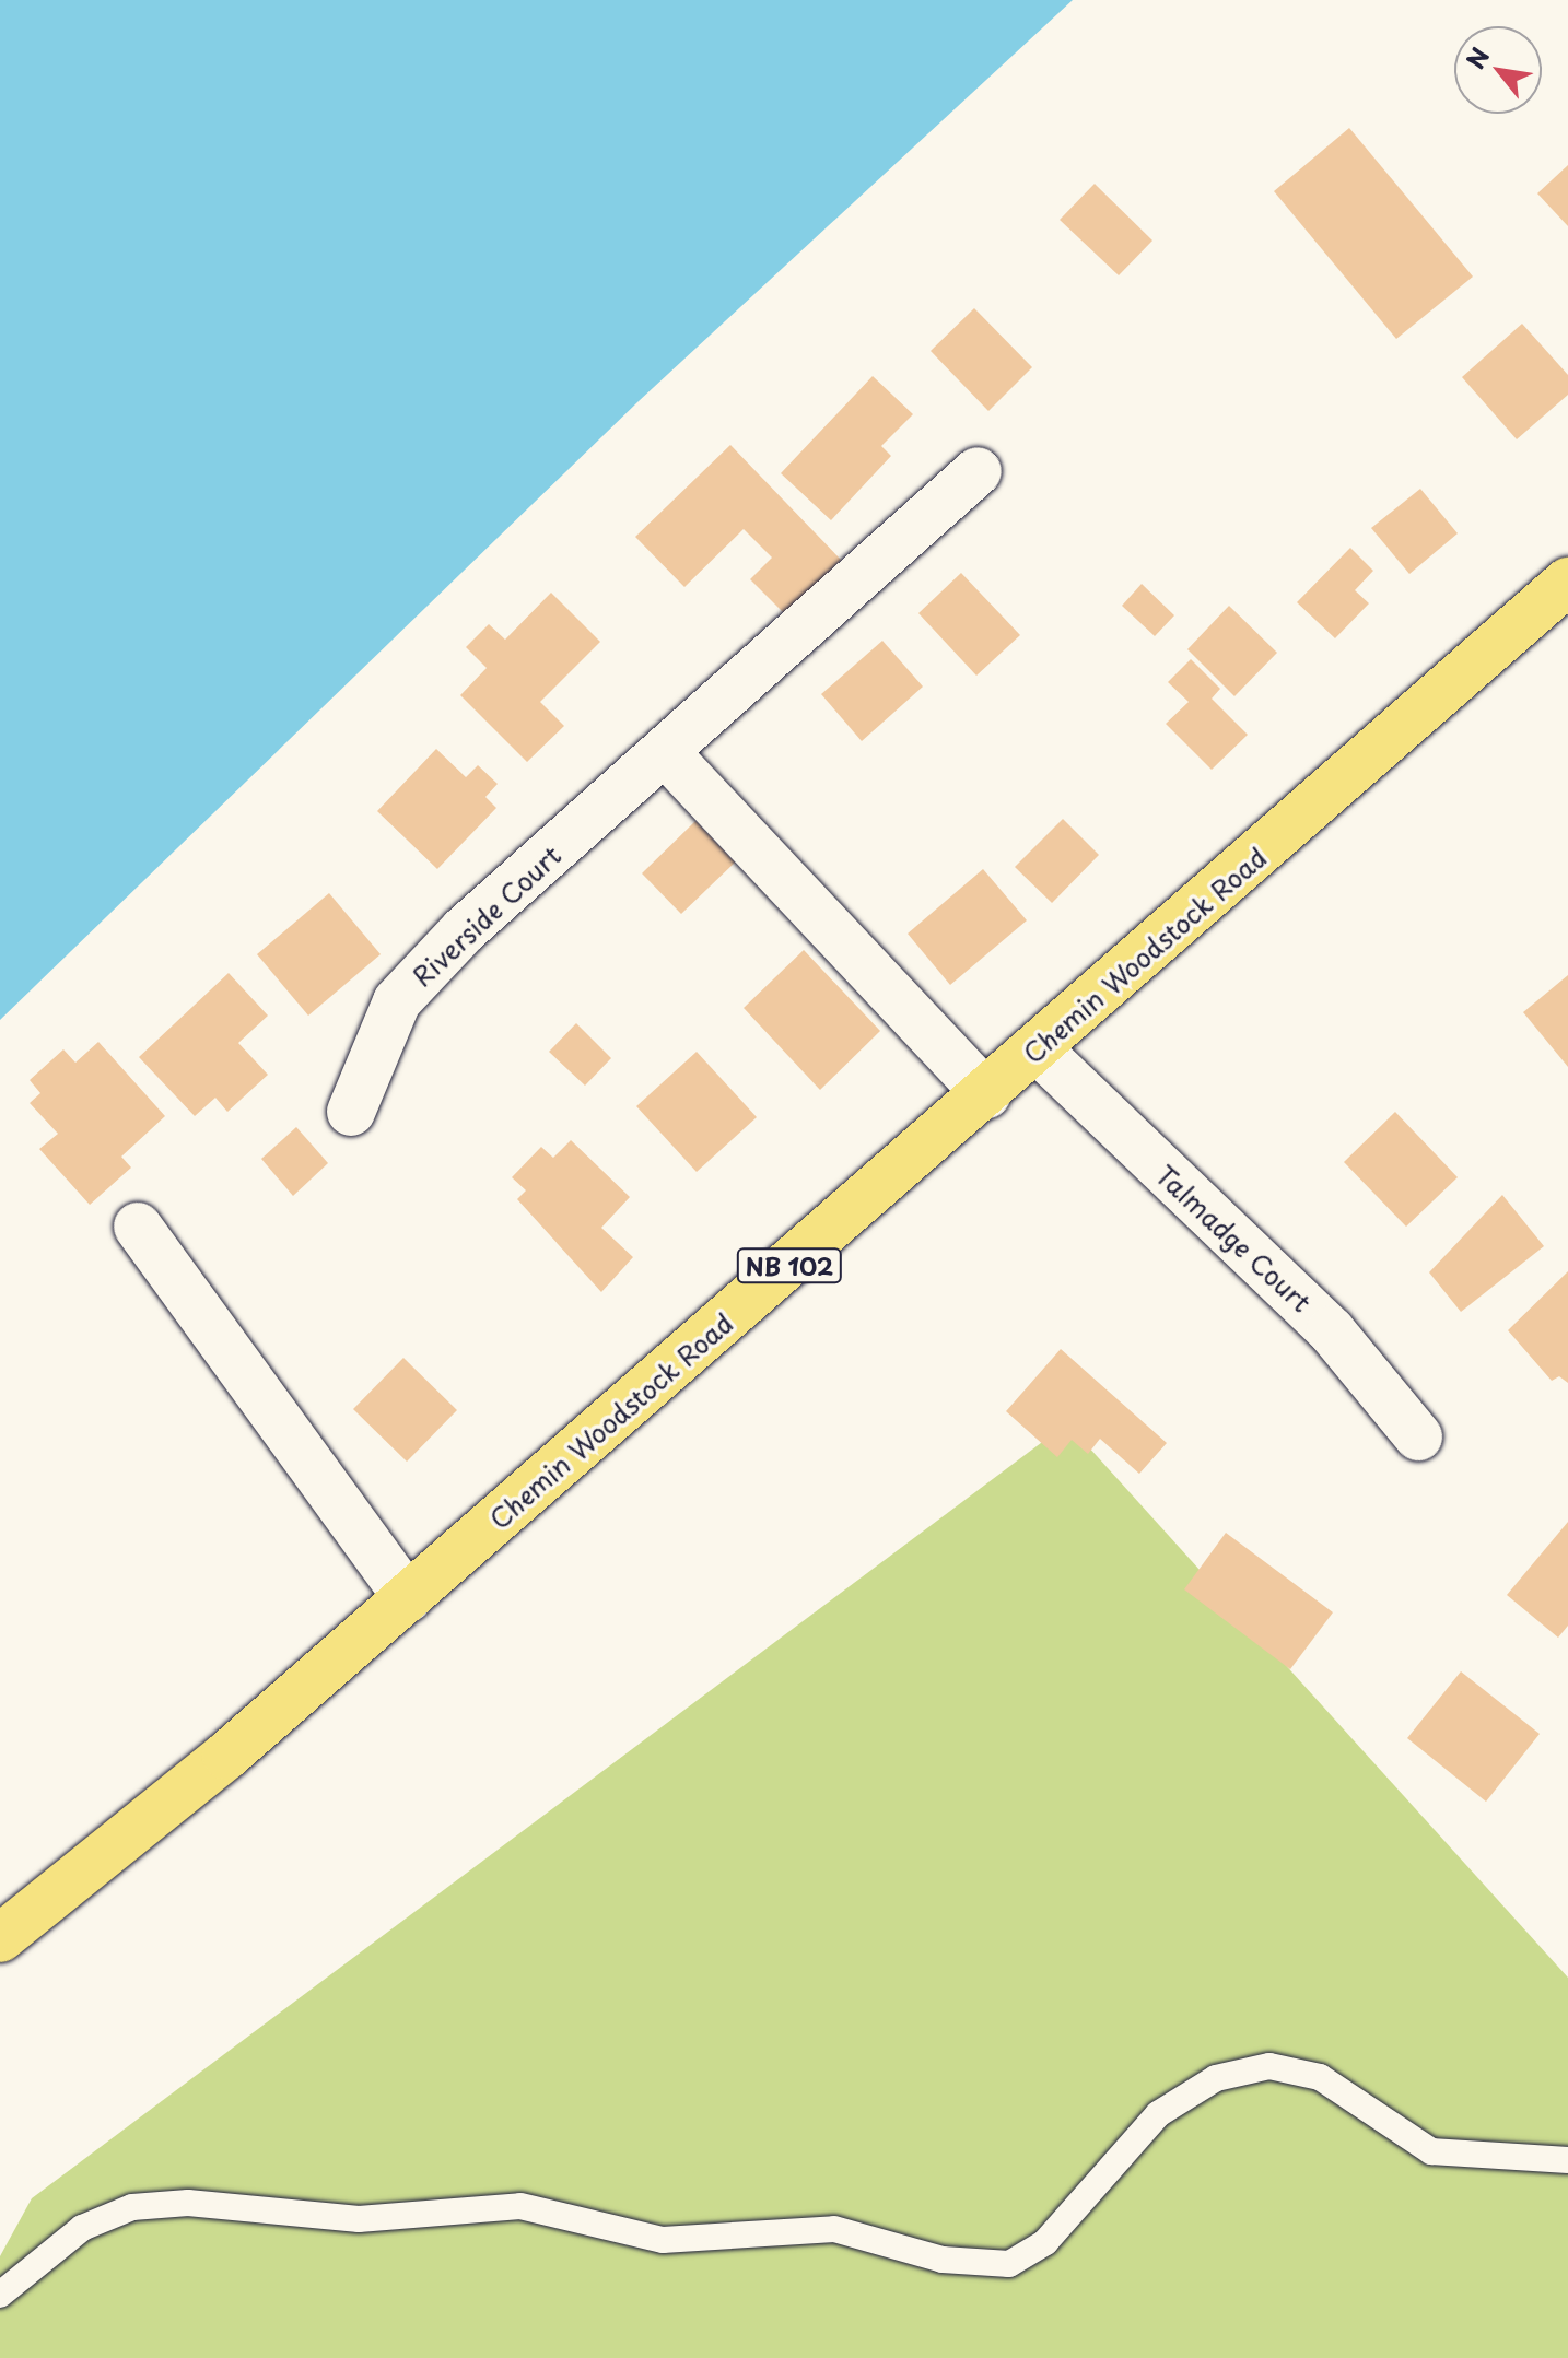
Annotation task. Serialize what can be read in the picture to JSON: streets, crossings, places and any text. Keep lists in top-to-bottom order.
{
  "streets": {
    "main road": ["Chemin Woodstock Road", "NB 102"],
    "street": ["Riverside Court", "Talmadge Court"]
  },
  "crossings": [
    ["Chemin Woodstock Road", "Talmadge Court"]
  ],
  "north": "top left"
}
